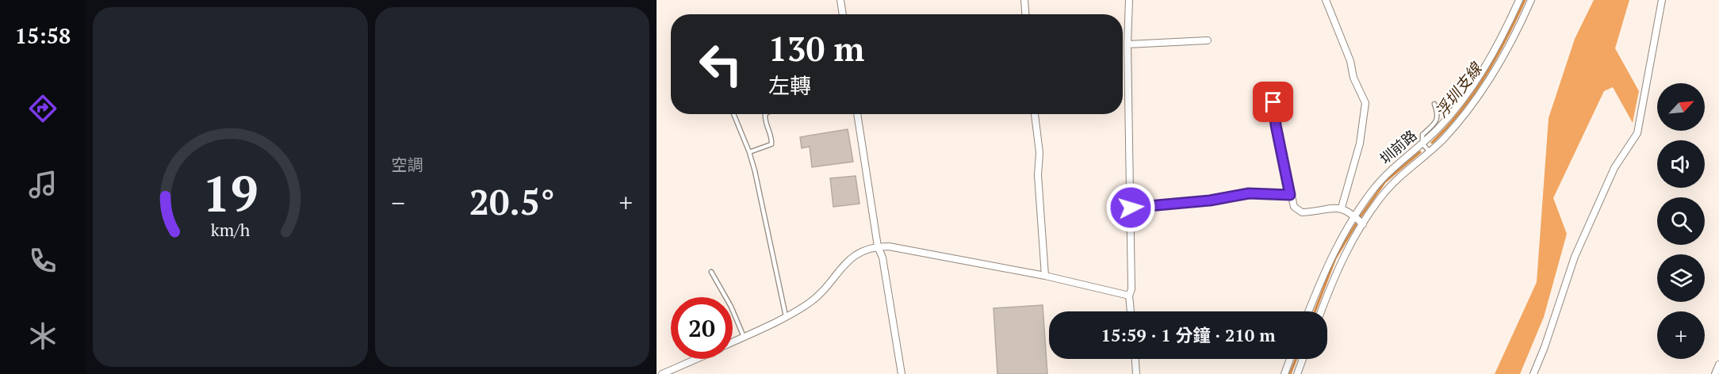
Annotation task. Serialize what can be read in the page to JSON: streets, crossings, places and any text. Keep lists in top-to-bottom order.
{
  "streets": {
    "street": ["圳前路"]
  },
  "water": ["浮圳支線"],
  "north": "top right",
  "page": {
    "tabs": "15:58",
    "tile": "空調",
    "turn": ["130 m", "左轉"],
    "map_buttons": "+",
    "heat": ["−", "20.5°", "+"],
    "limit": "20",
    "trip": "15:59 · 1 分鐘 · 210 m",
    "gauge": ["19", "km/h"]
  }
}
